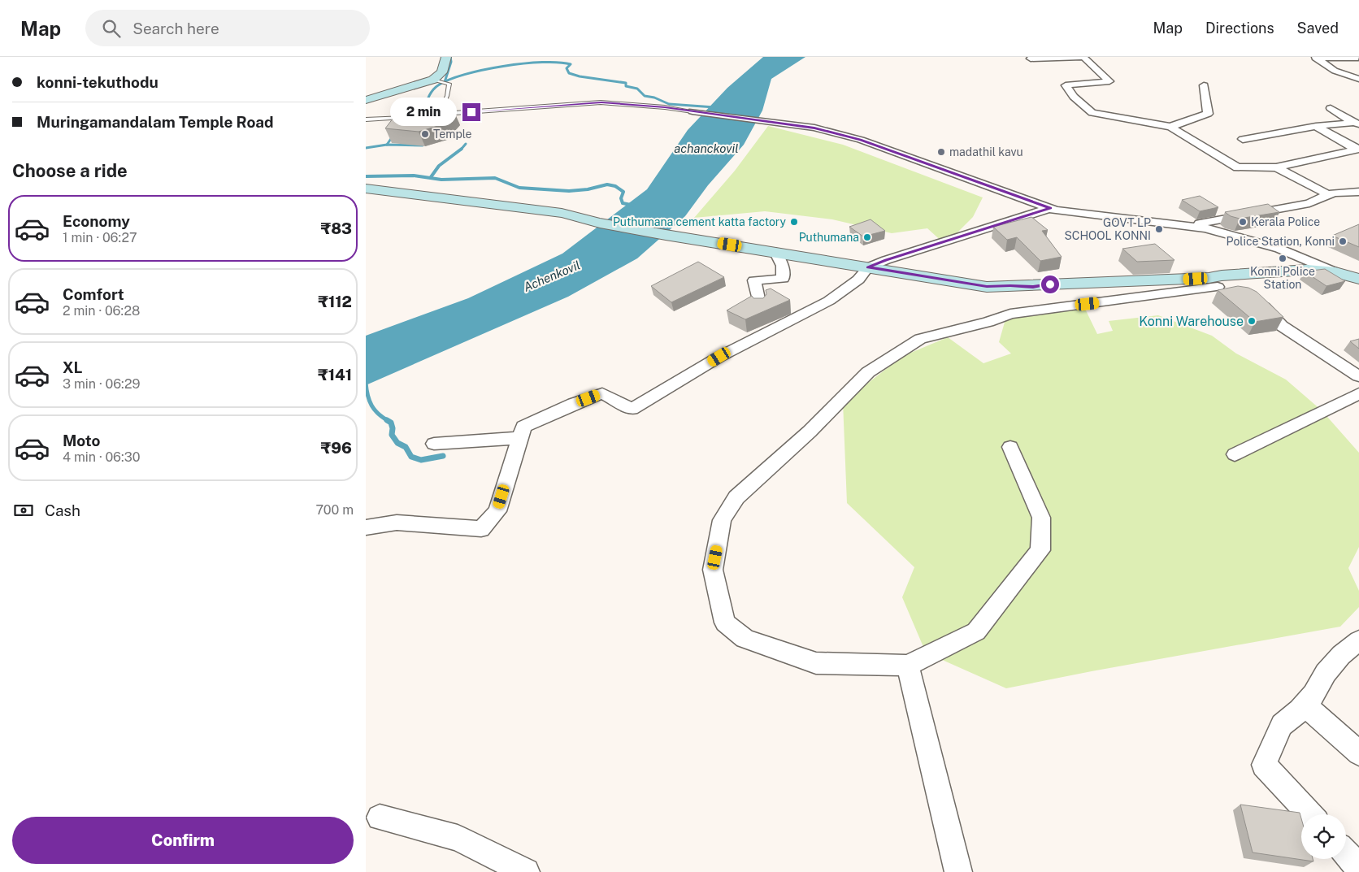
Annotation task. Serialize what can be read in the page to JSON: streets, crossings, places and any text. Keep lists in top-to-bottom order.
{
  "water": ["achanckovil", "Achenkovil"],
  "places": [
    "Temple",
    "madathil kavu",
    "Puthumana cement katta factory",
    "Kerala Police",
    "GOVT LP SCHOOL KONNI",
    "Puthumana",
    "Police Station, Konni",
    "Konni Police Station",
    "Konni Warehouse"
  ],
  "page": {
    "header": "Map",
    "search": "Search here",
    "nav": ["Map", "Directions", "Saved"],
    "banner": ["konni-tekuthodu", "Muringamandalam Temple Road"],
    "bubble": "2 min",
    "heading": "Choose a ride",
    "list": [
      {
        "name": "Economy",
        "note": "1 min · 06:27",
        "value": "₹83"
      },
      {
        "name": "Comfort",
        "note": "2 min · 06:28",
        "value": "₹112"
      },
      {
        "name": "XL",
        "note": "3 min · 06:29",
        "value": "₹141"
      },
      {
        "name": "Moto",
        "note": "4 min · 06:30",
        "value": "₹96"
      }
    ],
    "pay": ["Cash", "700 m"],
    "buttons": "Confirm"
  }
}
